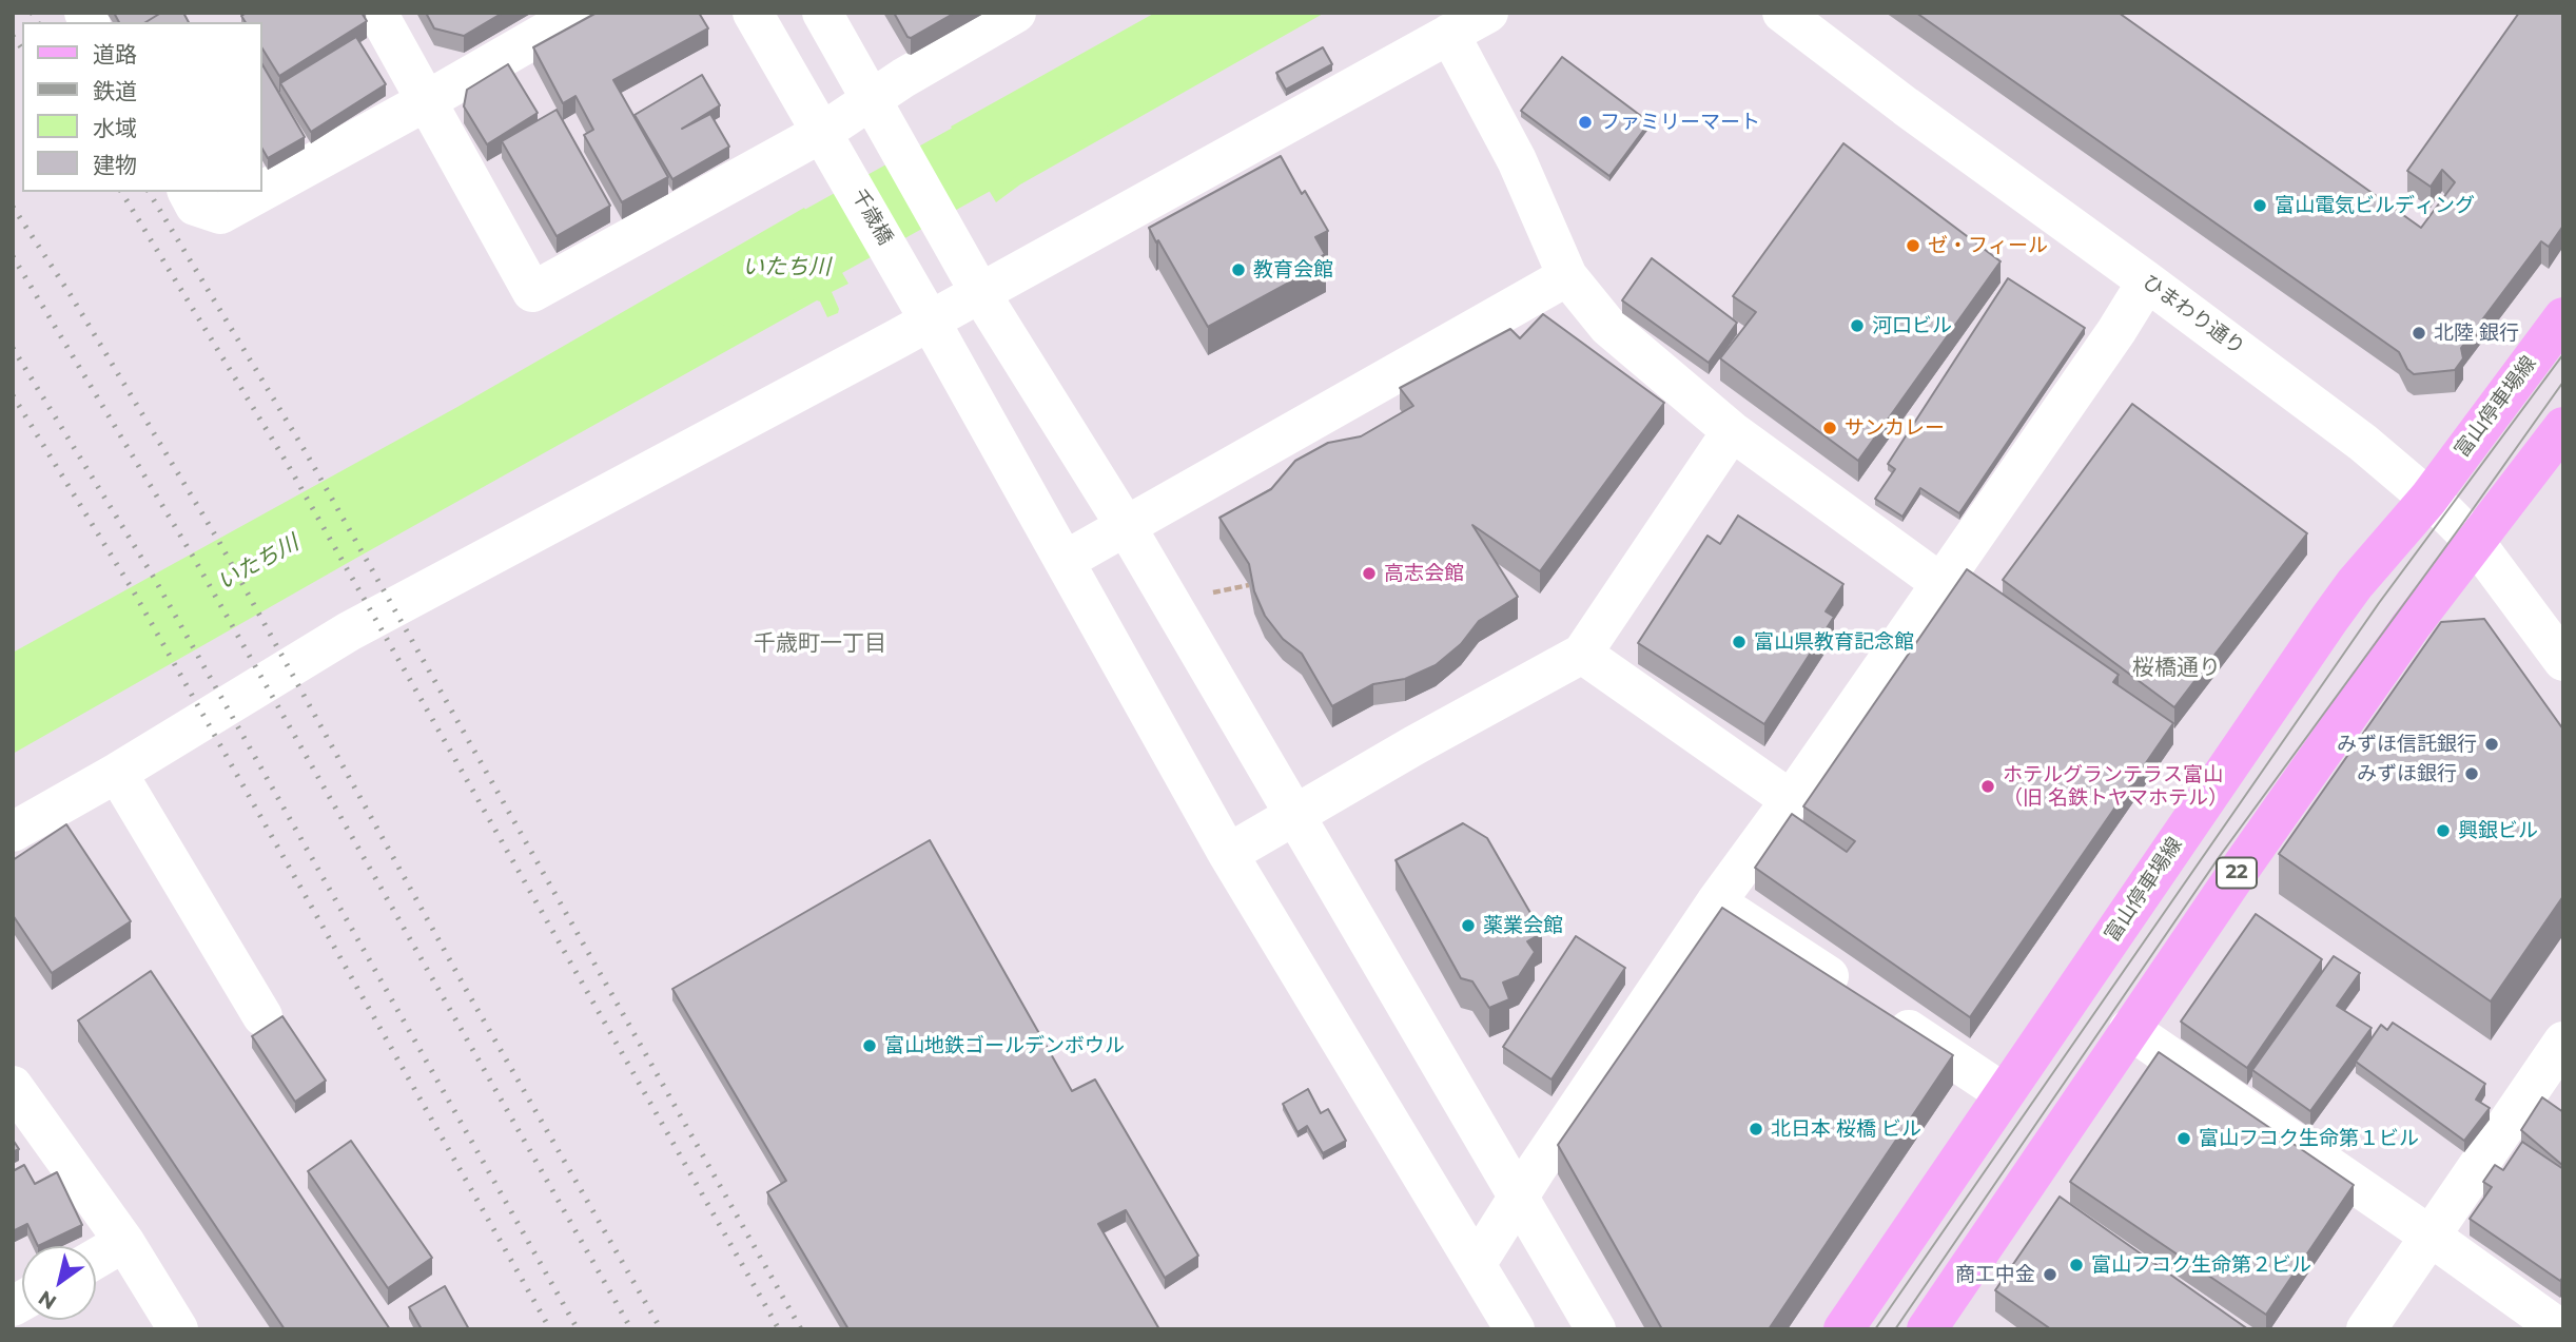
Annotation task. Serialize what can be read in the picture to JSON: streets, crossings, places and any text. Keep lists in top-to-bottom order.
{
  "streets": {
    "main road": ["富山停車場線", "22"],
    "street": ["千歳橋", "ひまわり通り"]
  },
  "crossings": [
    ["ひまわり通り", "富山停車場線"],
    ["ひまわり通り", "22"]
  ],
  "districts": ["千歳町一丁目", "桜橋通り"],
  "water": ["いたち川"],
  "places": [
    "ファミリーマート",
    "富山電気ビルディング",
    "ゼ・フィール",
    "教育会館",
    "河口ビル",
    "北陸 銀行",
    "サンカレー",
    "高志会館",
    "富山県教育記念館",
    "みずほ信託銀行",
    "みずほ銀行",
    "ホテルグランテラス富山 （旧 名鉄トヤマホテル）",
    "興銀ビル",
    "薬業会館",
    "富山地鉄ゴールデンボウル",
    "北日本 桜橋 ビル",
    "富山フコク生命第１ビル",
    "富山フコク生命第２ビル",
    "商工中金"
  ],
  "legend": [
    "道路",
    "鉄道",
    "水域",
    "建物"
  ],
  "north": "bottom left"
}
